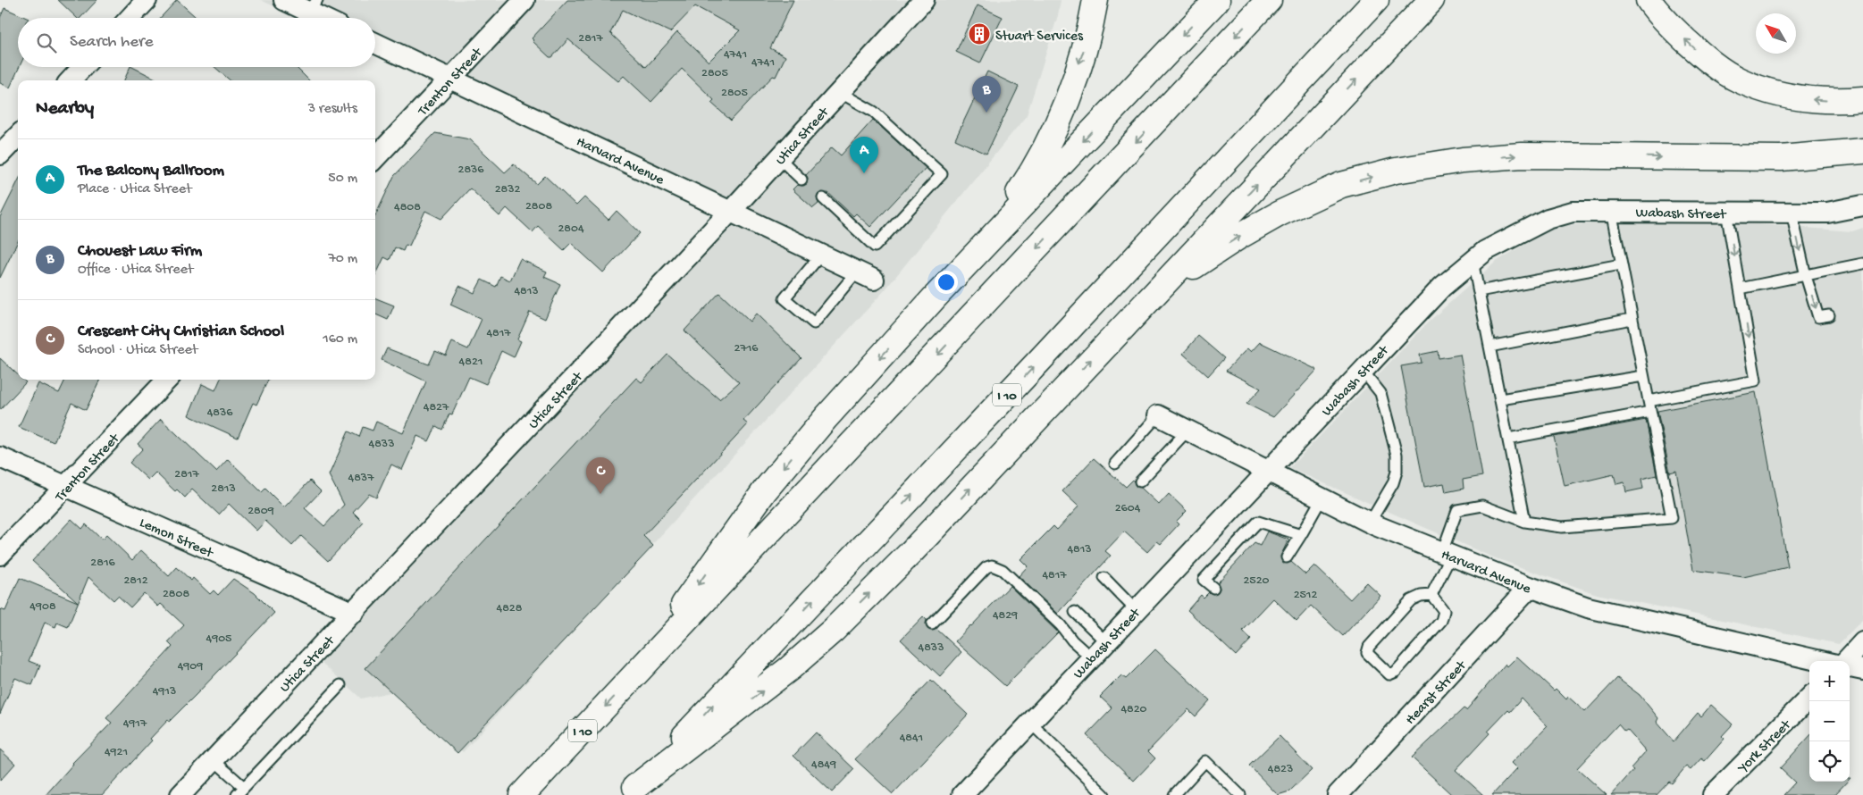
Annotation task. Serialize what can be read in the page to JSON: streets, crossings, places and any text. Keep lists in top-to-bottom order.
{
  "streets": {
    "highway": ["I 10"],
    "street": [
      "Trenton Street",
      "Utica Street",
      "Harvard Avenue",
      "Wabash Street",
      "Lemon Street",
      "Hearst Street",
      "York Street"
    ]
  },
  "crossings": [
    ["Trenton Street", "Harvard Avenue"],
    ["Trenton Street", "Lemon Street"],
    ["Utica Street", "Harvard Avenue"],
    ["Utica Street", "Lemon Street"],
    ["Harvard Avenue", "Wabash Street"],
    ["Harvard Avenue", "Hearst Street"]
  ],
  "places": {
    "building": ["Stuart Services"]
  },
  "house_numbers": [
    "2817",
    "4741",
    "4741",
    "2805",
    "2805",
    "2836",
    "2832",
    "2808",
    "4808",
    "2804",
    "4813",
    "4817",
    "2716",
    "4821",
    "4827",
    "4836",
    "4833",
    "2817",
    "4837",
    "2813",
    "2604",
    "2809",
    "4813",
    "2816",
    "4817",
    "2812",
    "2520",
    "2808",
    "2512",
    "4908",
    "4828",
    "4829",
    "4905",
    "4833",
    "4909",
    "4913",
    "4820",
    "4917",
    "4841",
    "4921",
    "4849",
    "4823"
  ],
  "north": "top left",
  "page": {
    "search": "Search here",
    "pins": ["B", "A", "C"],
    "heading": ["Nearby", "3 results"],
    "list": [
      {
        "mark": "A",
        "name": "The Balcony Ballroom",
        "note": "Place · Utica Street",
        "value": "50 m"
      },
      {
        "mark": "B",
        "name": "Chouest Law Firm",
        "note": "Office · Utica Street",
        "value": "70 m"
      },
      {
        "mark": "C",
        "name": "Crescent City Christian School",
        "note": "School · Utica Street",
        "value": "160 m"
      }
    ],
    "map_buttons": ["+", "−"]
  }
}
